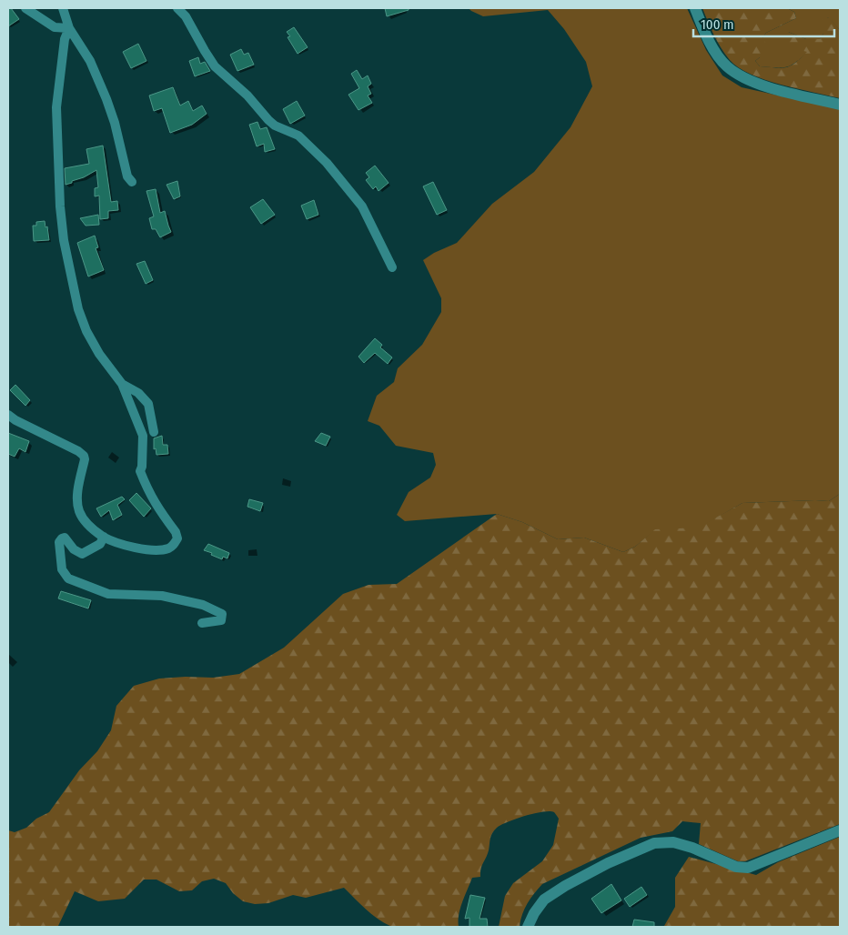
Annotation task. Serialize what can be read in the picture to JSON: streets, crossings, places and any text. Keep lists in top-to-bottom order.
{
  "scale_bar": "100 m"
}
